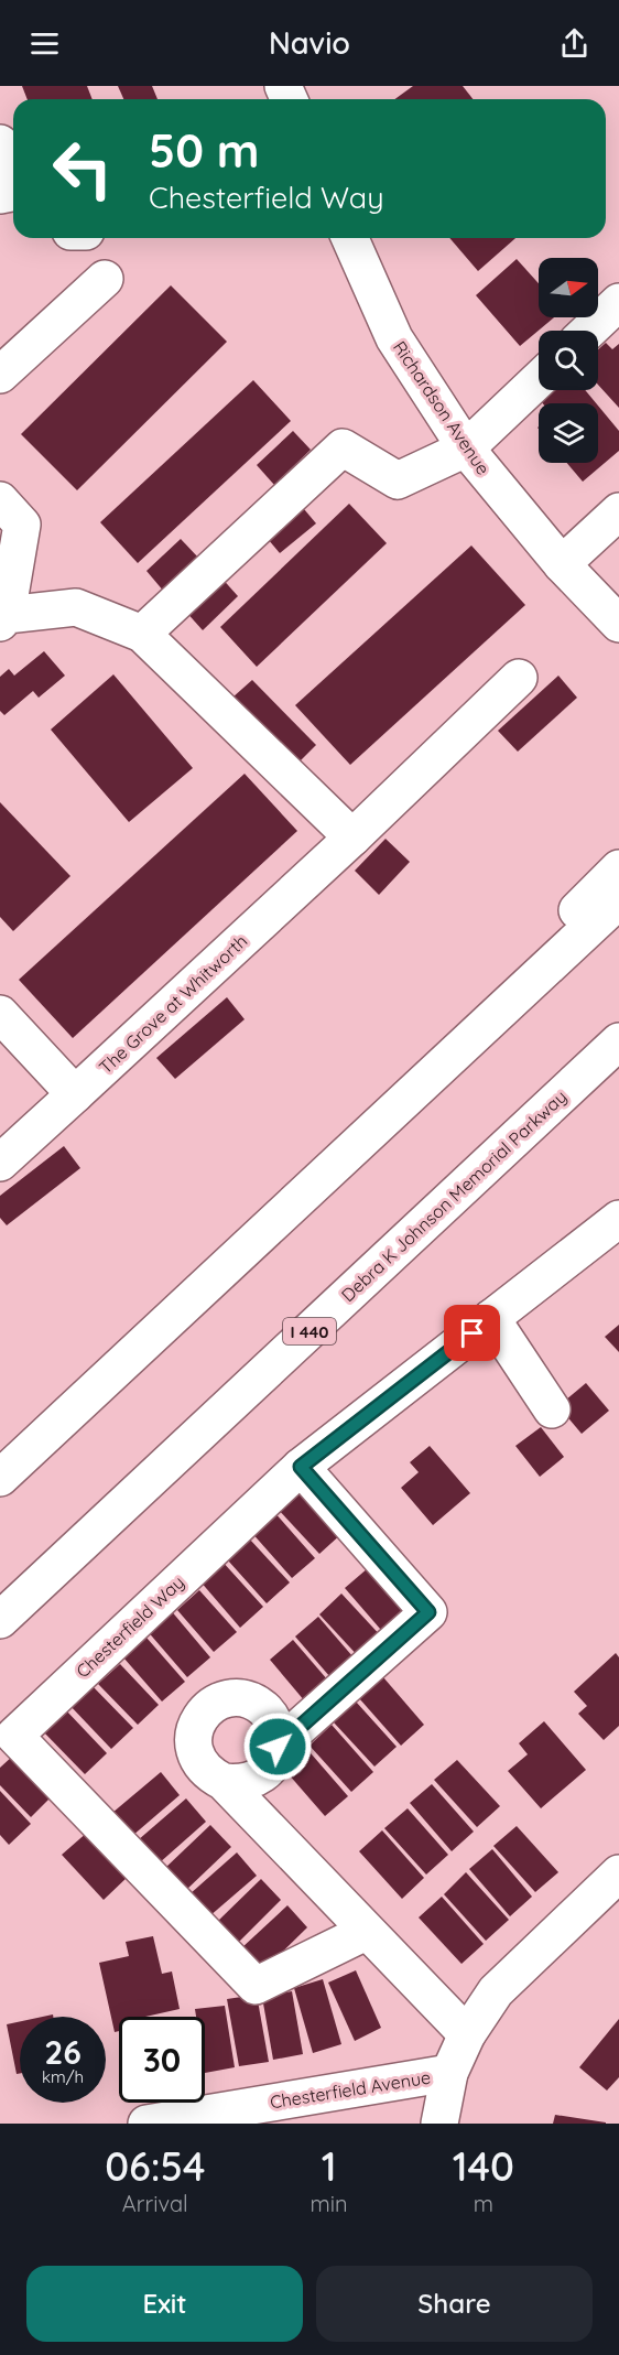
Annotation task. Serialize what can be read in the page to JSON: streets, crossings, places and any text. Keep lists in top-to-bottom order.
{
  "streets": {
    "main road": [
      "Richardson Avenue",
      "The Grove at Whitworth",
      "Debra K Johnson Memorial Parkway",
      "I 440",
      "Chesterfield Way",
      "Chesterfield Avenue"
    ]
  },
  "north": "right",
  "page": {
    "header": "Navio",
    "turn": ["50 m", "Chesterfield Way"],
    "speed": "26 km/h",
    "limit": "30",
    "eta": [
      "06:54",
      "Arrival",
      "1",
      "min",
      "140",
      "m"
    ],
    "buttons": ["Exit", "Share"]
  }
}
